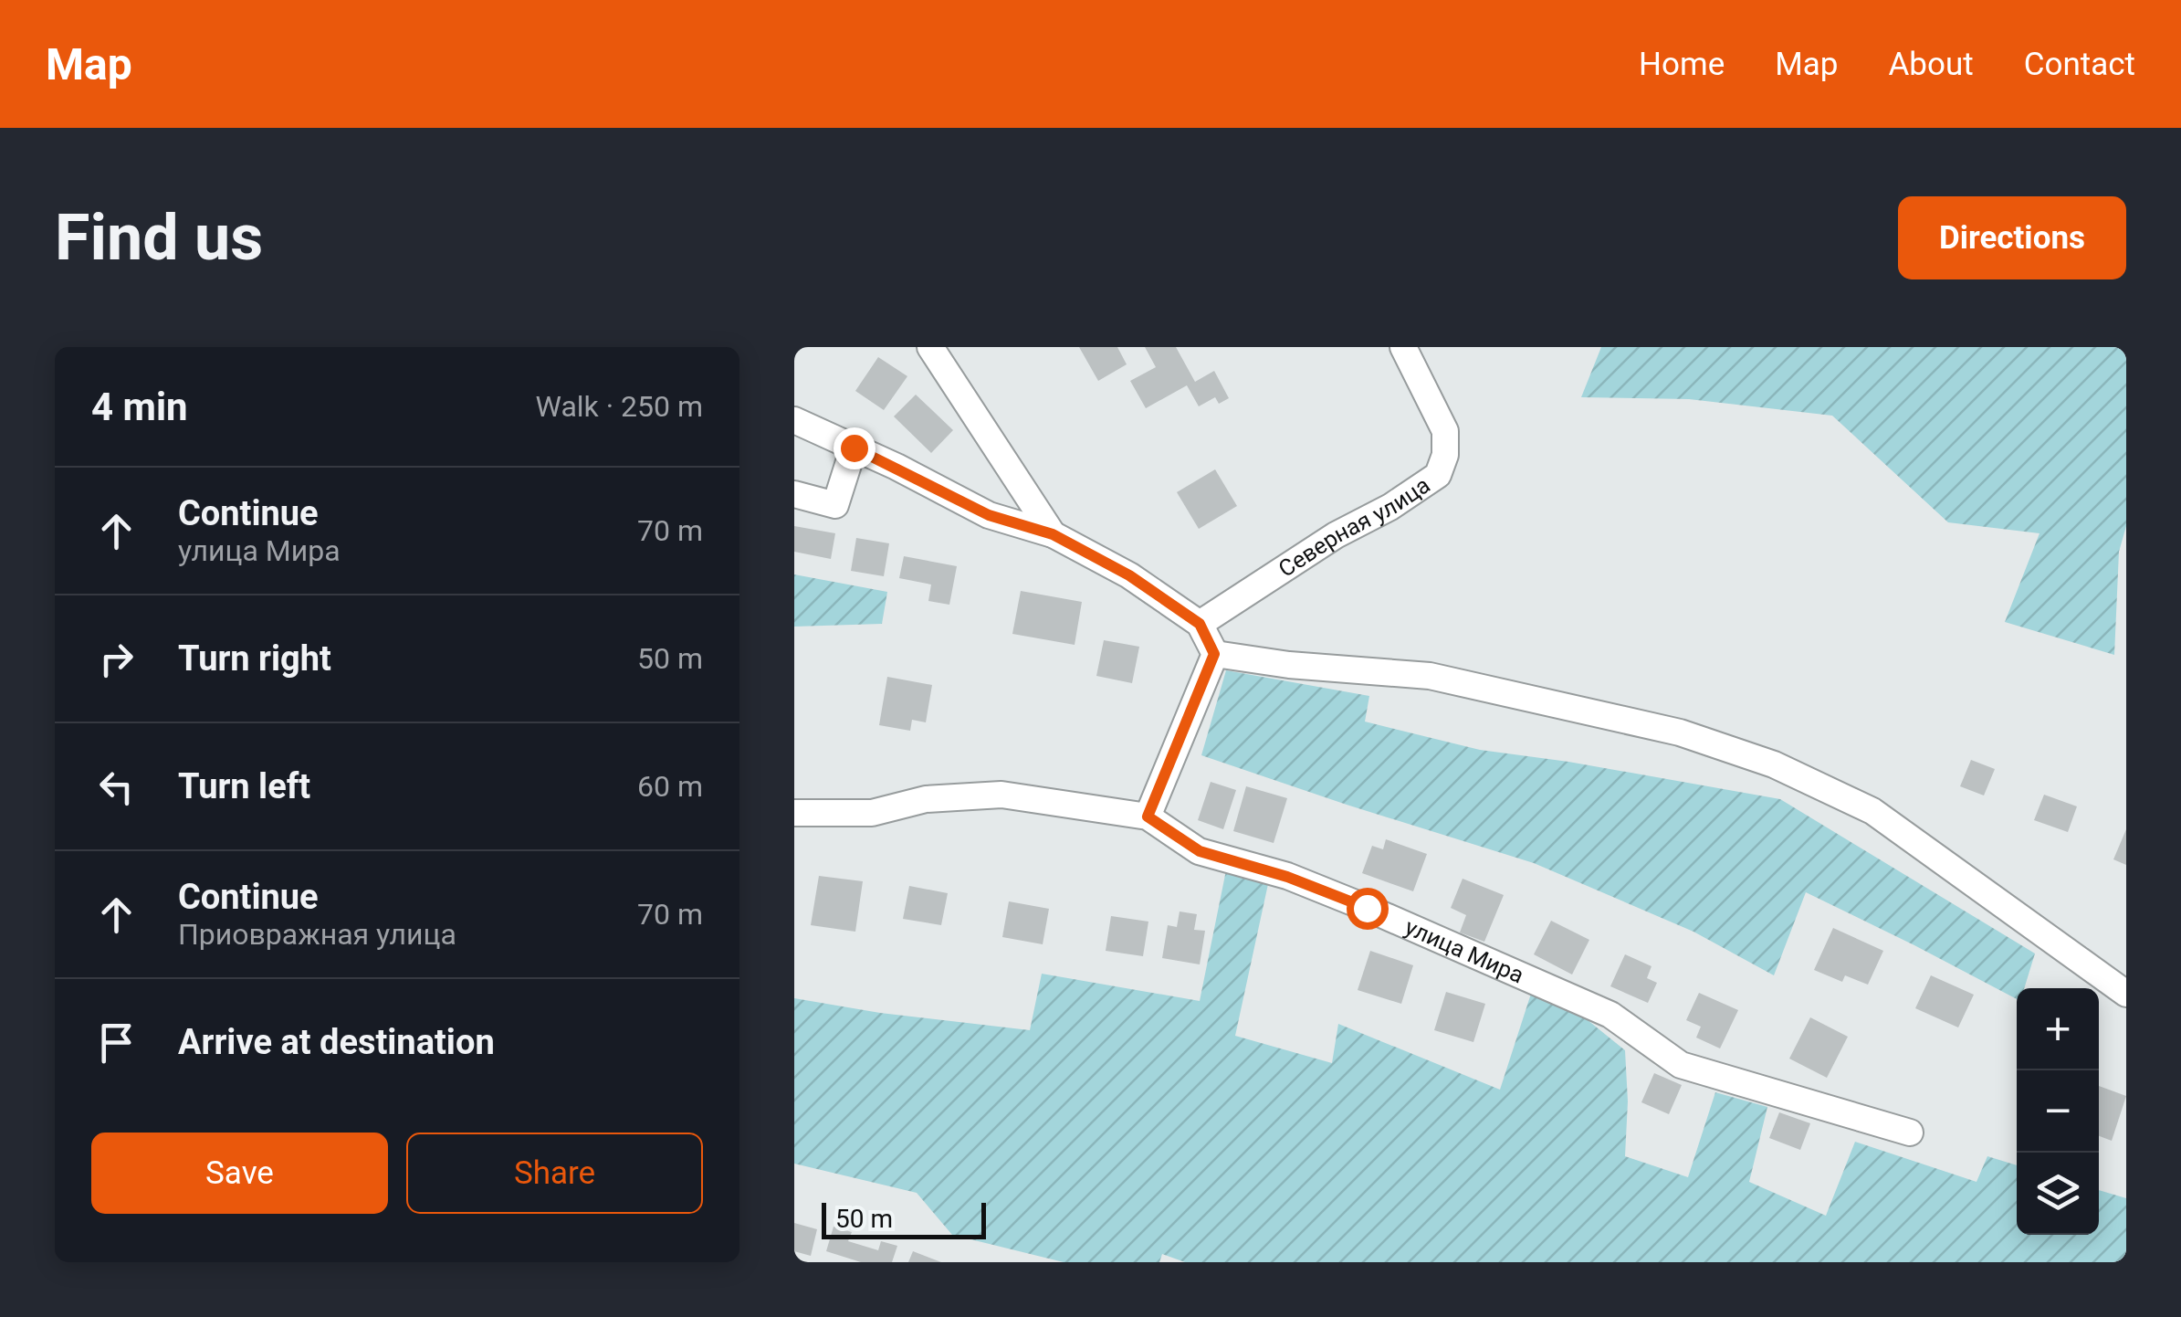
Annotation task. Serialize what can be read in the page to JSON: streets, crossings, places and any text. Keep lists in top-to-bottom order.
{
  "streets": {
    "street": ["Северная улица", "улица Мира"]
  },
  "scale_bar": "50 m",
  "page": {
    "header": "Map",
    "nav": [
      "Home",
      "Map",
      "About",
      "Contact"
    ],
    "buttons": [
      "Directions",
      ["Save", "Share"]
    ],
    "title": "Find us",
    "heading": ["4 min", "Walk · 250 m"],
    "list": [
      ["Continue", "улица Мира", "70 m"],
      ["Turn right", "50 m"],
      ["Turn left", "60 m"],
      ["Continue", "Приовражная улица", "70 m"],
      "Arrive at destination"
    ],
    "map_buttons": ["+", "−"],
    "scale": "50 m"
  }
}
